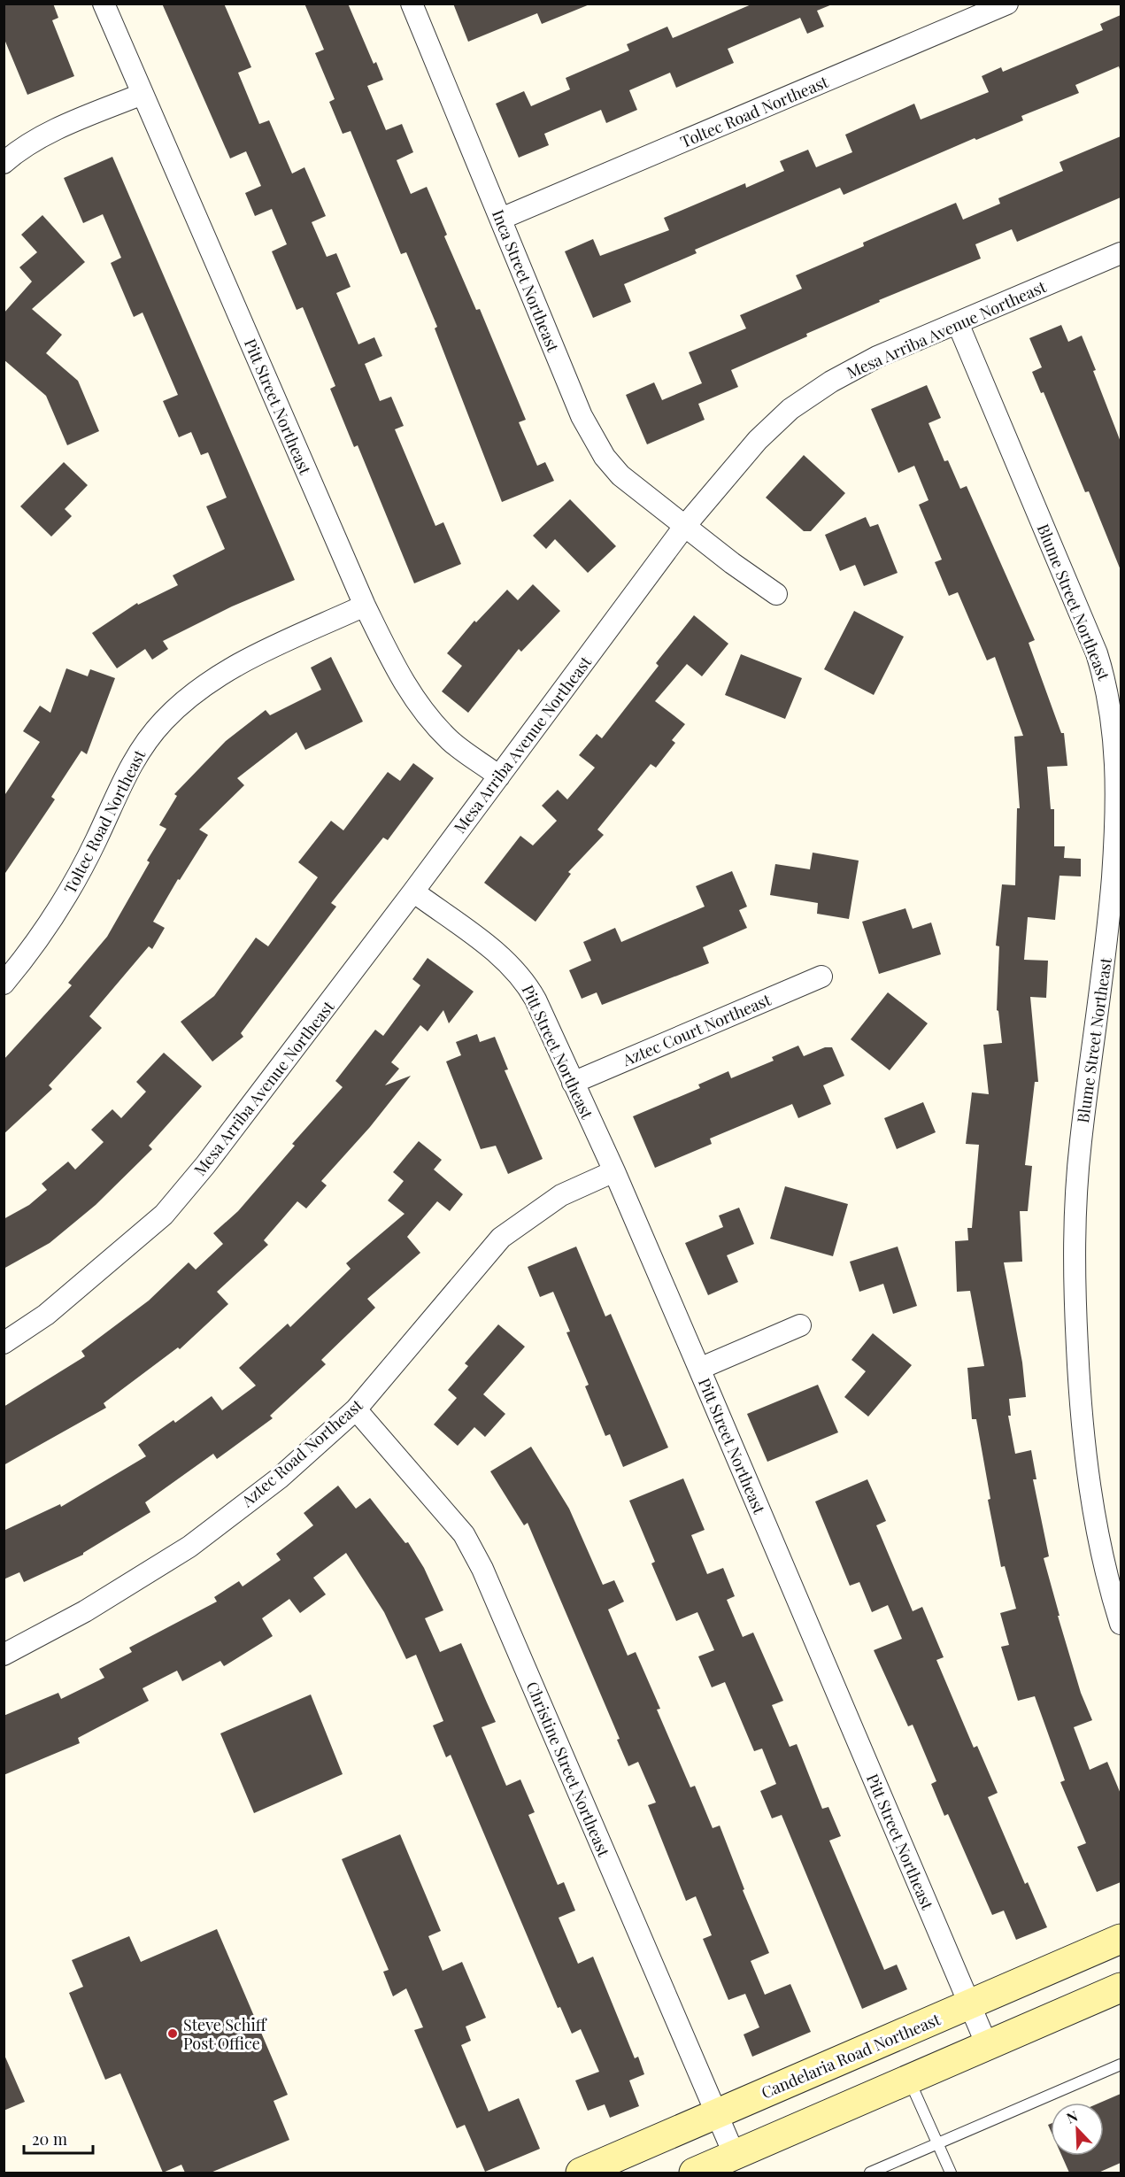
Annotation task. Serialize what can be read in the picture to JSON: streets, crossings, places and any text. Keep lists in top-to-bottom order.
{
  "streets": {
    "main road": ["Candelaria Road Northeast"],
    "street": [
      "Toltec Road Northeast",
      "Inca Street Northeast",
      "Mesa Arriba Avenue Northeast",
      "Pitt Street Northeast",
      "Blume Street Northeast",
      "Aztec Court Northeast",
      "Aztec Road Northeast",
      "Christine Street Northeast"
    ]
  },
  "crossings": [
    ["Toltec Road Northeast", "Inca Street Northeast"],
    ["Toltec Road Northeast", "Pitt Street Northeast"],
    ["Inca Street Northeast", "Mesa Arriba Avenue Northeast"],
    ["Mesa Arriba Avenue Northeast", "Pitt Street Northeast"],
    ["Mesa Arriba Avenue Northeast", "Blume Street Northeast"],
    ["Pitt Street Northeast", "Aztec Court Northeast"],
    ["Pitt Street Northeast", "Aztec Road Northeast"],
    ["Pitt Street Northeast", "Candelaria Road Northeast"],
    ["Aztec Road Northeast", "Christine Street Northeast"],
    ["Christine Street Northeast", "Candelaria Road Northeast"]
  ],
  "places": ["Steve Schiff Post Office"],
  "scale_bar": "20 m",
  "north": "top left"
}
